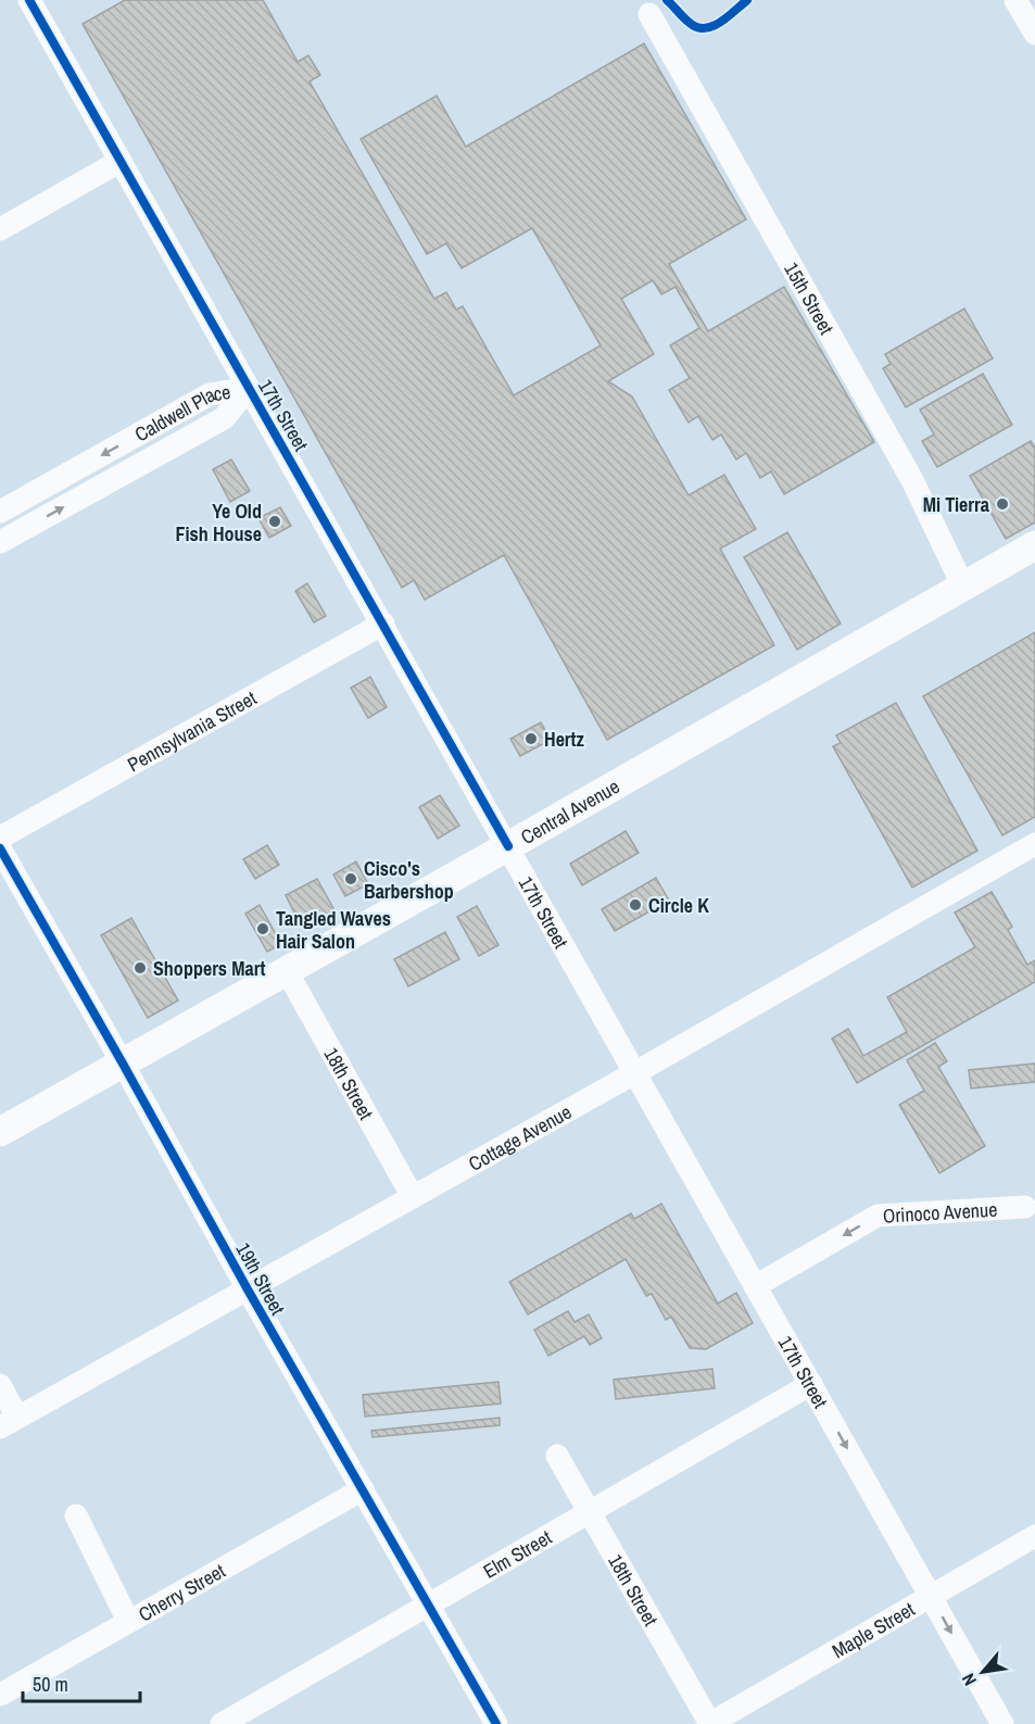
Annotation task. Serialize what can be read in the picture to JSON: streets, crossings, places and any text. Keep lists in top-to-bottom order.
{
  "streets": {
    "main road": ["Central Avenue"],
    "street": [
      "15th Street",
      "Caldwell Place",
      "17th Street",
      "Pennsylvania Street",
      "18th Street",
      "Cottage Avenue",
      "Orinoco Avenue",
      "19th Street",
      "Elm Street",
      "Cherry Street",
      "Maple Street"
    ]
  },
  "crossings": [
    ["15th Street", "Central Avenue"],
    ["Caldwell Place", "17th Street"],
    ["17th Street", "Pennsylvania Street"],
    ["17th Street", "Central Avenue"],
    ["17th Street", "Cottage Avenue"],
    ["17th Street", "Orinoco Avenue"],
    ["17th Street", "Elm Street"],
    ["17th Street", "Maple Street"],
    ["Central Avenue", "18th Street"],
    ["Central Avenue", "19th Street"],
    ["18th Street", "Cottage Avenue"],
    ["18th Street", "Elm Street"],
    ["18th Street", "Maple Street"],
    ["Cottage Avenue", "19th Street"],
    ["19th Street", "Elm Street"],
    ["19th Street", "Cherry Street"]
  ],
  "one_way": ["Orinoco Avenue"],
  "places": [
    "Mi Tierra",
    "Ye Old Fish House",
    "Hertz",
    "Cisco's Barbershop",
    "Circle K",
    "Tangled Waves Hair Salon",
    "Shoppers Mart"
  ],
  "scale_bar": "50 m",
  "north": "bottom left"
}
